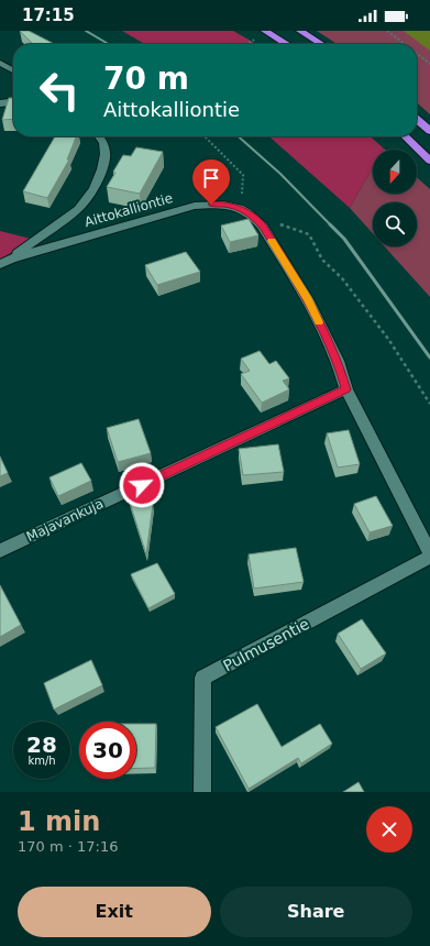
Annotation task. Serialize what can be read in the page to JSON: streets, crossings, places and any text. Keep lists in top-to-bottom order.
{
  "streets": {
    "street": ["Aittokalliontie", "Majavankuja", "Pulmusentie"]
  },
  "crossings": [
    ["Aittokalliontie", "Majavankuja"]
  ],
  "north": "bottom",
  "page": {
    "status": "17:15",
    "turn": ["70 m", "Aittokalliontie"],
    "speed": "28 km/h",
    "limit": "30",
    "heading": ["1 min", "170 m · 17:16"],
    "buttons": ["Exit", "Share"]
  }
}
